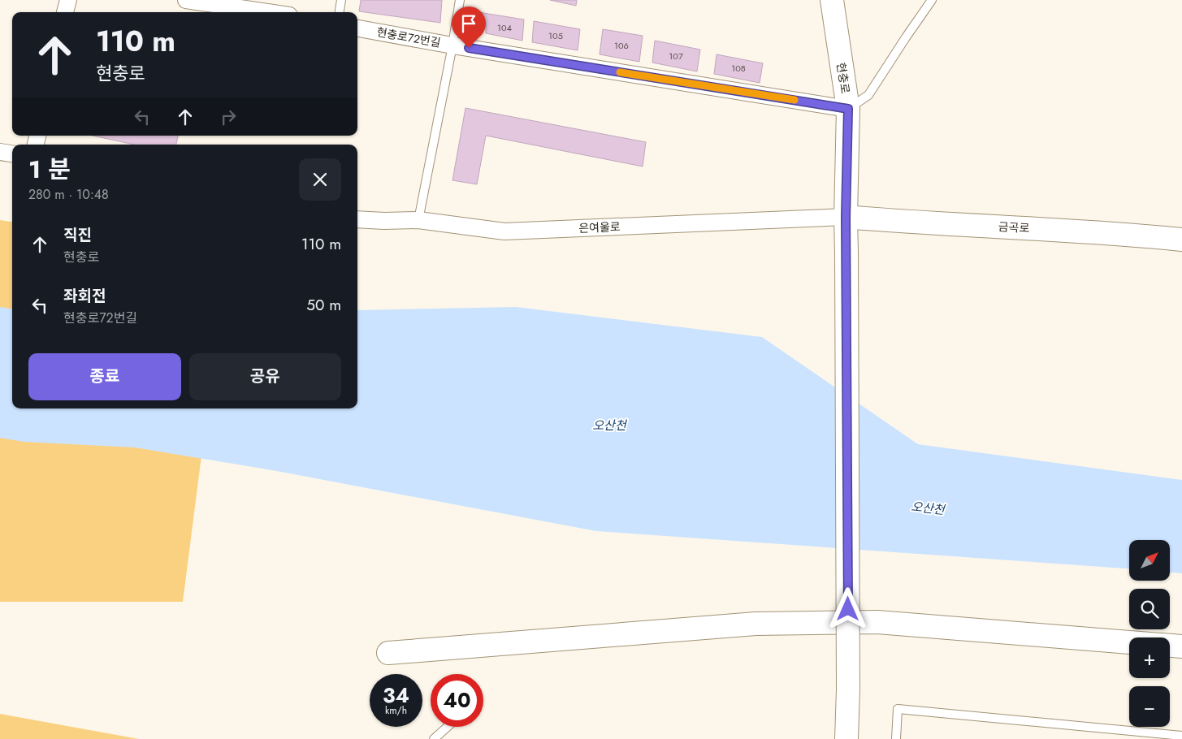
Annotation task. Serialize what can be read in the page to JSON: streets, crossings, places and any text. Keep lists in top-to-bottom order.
{
  "streets": {
    "street": [
      "현충로72번길",
      "현충로",
      "은여울로",
      "금곡로"
    ]
  },
  "crossings": [
    ["현충로72번길", "현충로"],
    ["현충로", "은여울로"],
    ["현충로", "금곡로"],
    ["은여울로", "금곡로"]
  ],
  "water": ["오산천"],
  "house_numbers": [
    "104",
    "105",
    "106",
    "107",
    "108"
  ],
  "north": "top right",
  "page": {
    "turn": ["110 m", "현충로"],
    "heading": ["1 분", "280 m · 10:48"],
    "list": [
      {
        "name": "직진",
        "note": "현충로",
        "value": "110 m"
      },
      {
        "name": "좌회전",
        "note": "현충로72번길",
        "value": "50 m"
      }
    ],
    "buttons": ["종료", "공유"],
    "map_buttons": ["+", "−"],
    "speed": "34 km/h",
    "limit": "40"
  }
}
